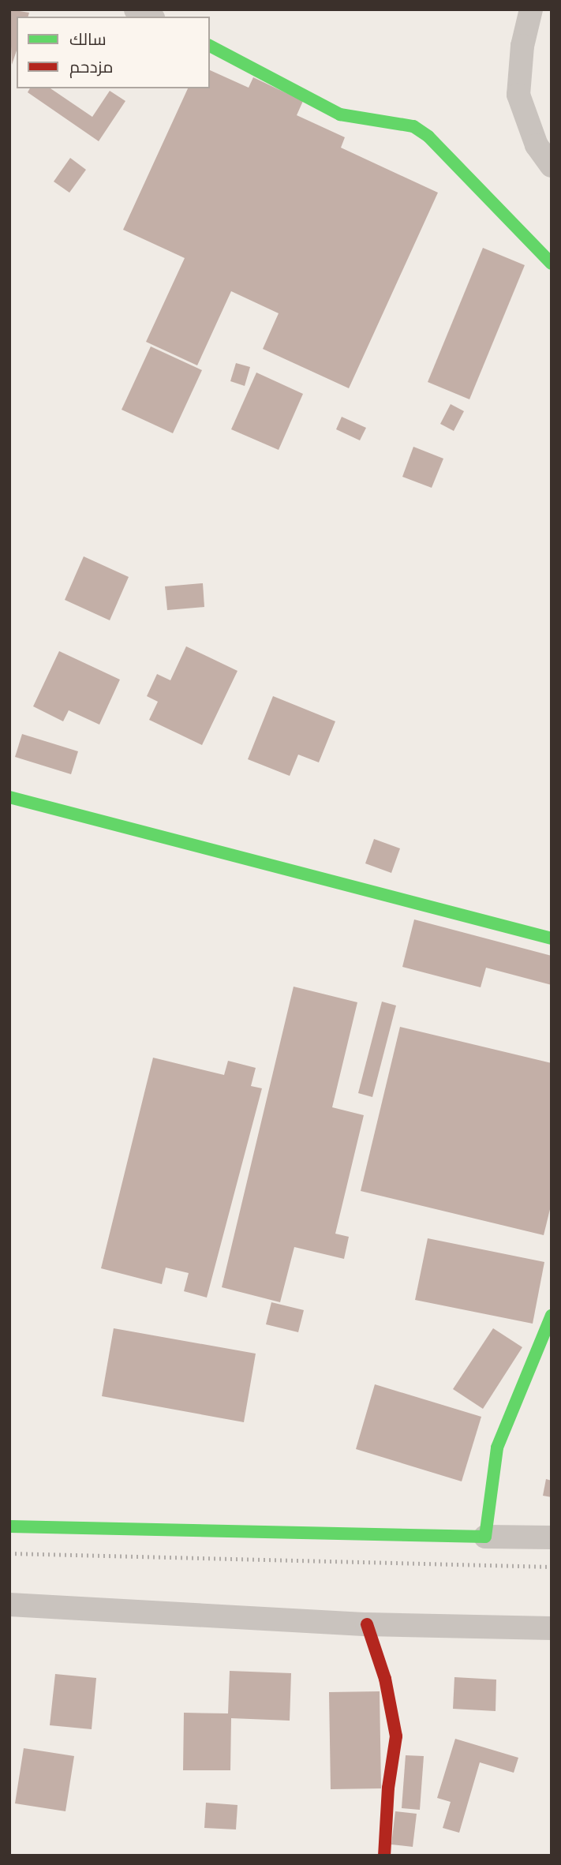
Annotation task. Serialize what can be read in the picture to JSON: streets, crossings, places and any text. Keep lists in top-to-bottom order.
{
  "legend": ["سالك", "مزدحم"]
}
